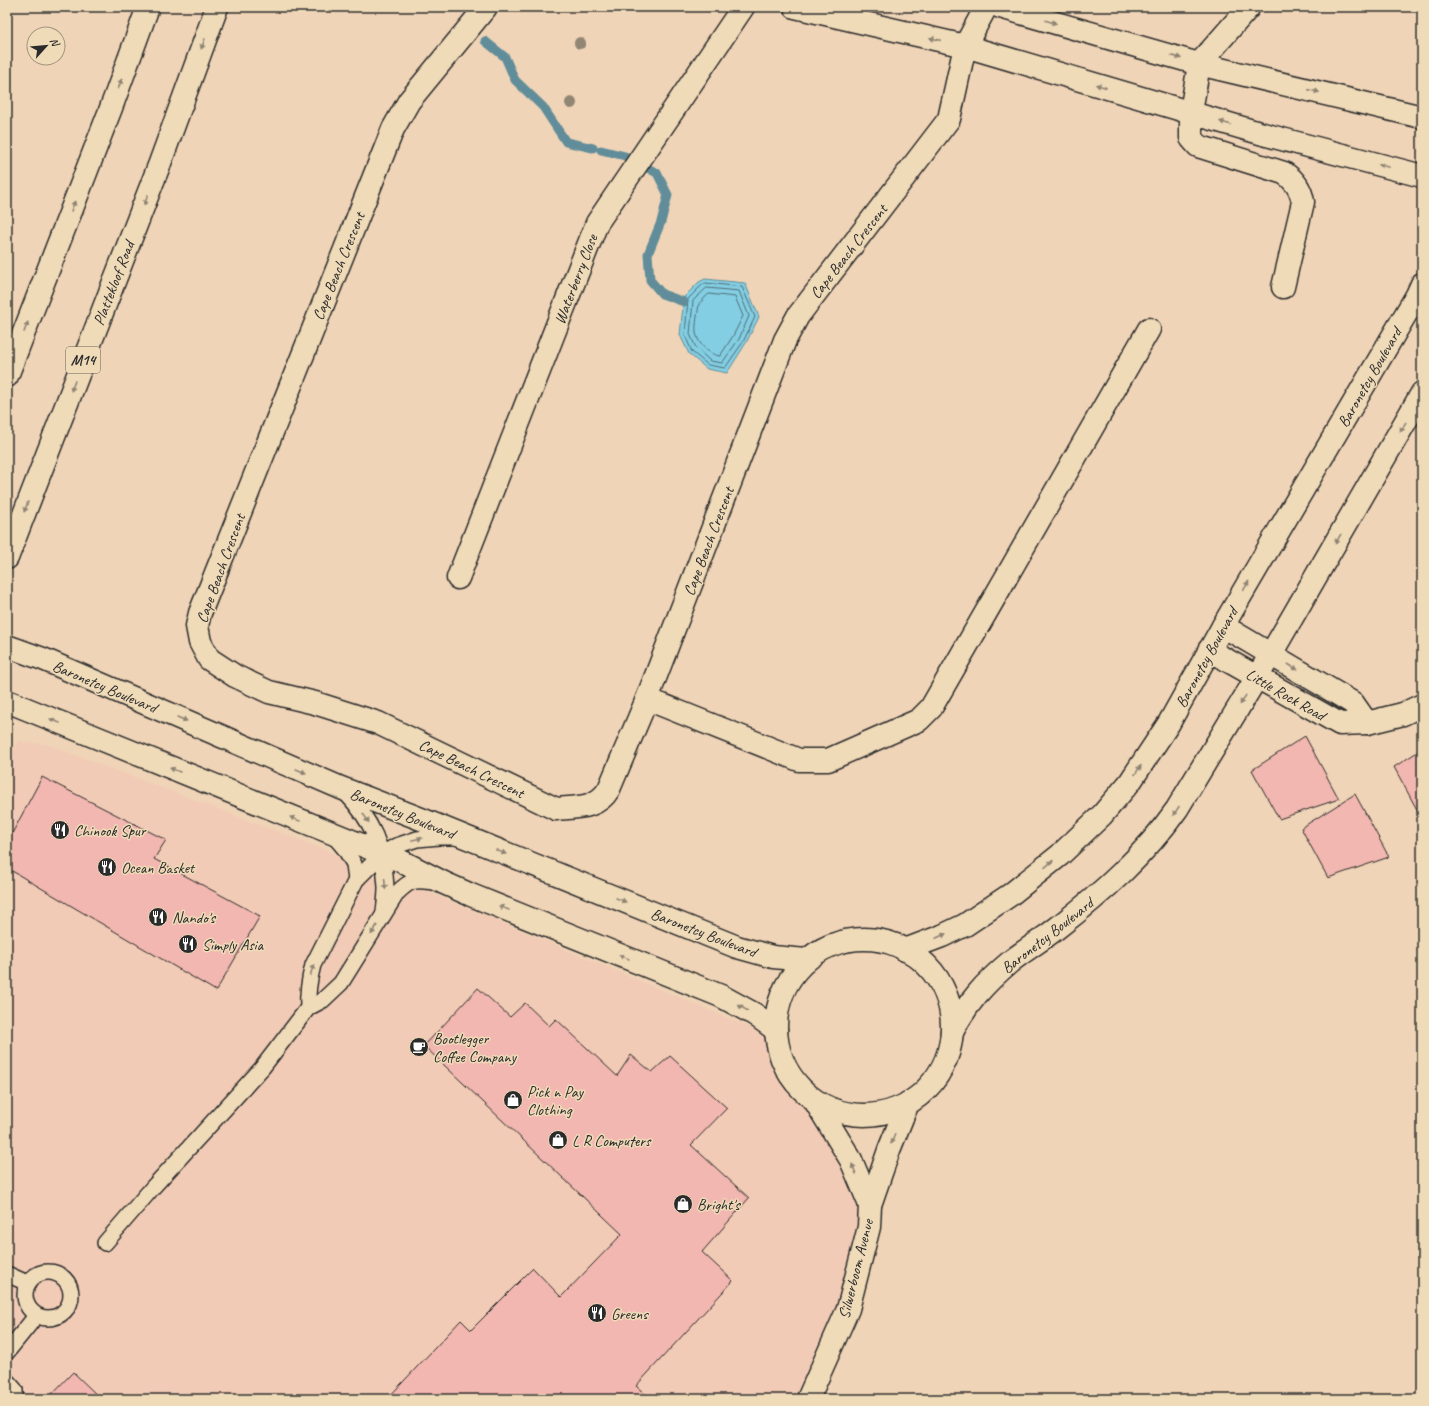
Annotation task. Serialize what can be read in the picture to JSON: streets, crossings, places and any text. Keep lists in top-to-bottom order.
{
  "streets": {
    "street": [
      "Cape Beach Crescent",
      "Waterberry Close",
      "Plattekloof Road",
      "M14",
      "Baronetcy Boulevard",
      "Little Rock Road",
      "Silwerboom Avenue"
    ]
  },
  "crossings": [
    ["Baronetcy Boulevard", "Little Rock Road"]
  ],
  "places": {
    "restaurant": [
      "Chinook Spur",
      "Ocean Basket",
      "Nando's",
      "Simply Asia",
      "Greens"
    ],
    "cafe": ["Bootlegger Coffee Company"],
    "shop": ["Pick n Pay Clothing", "L R Computers", "Bright's"]
  },
  "north": "top right"
}
